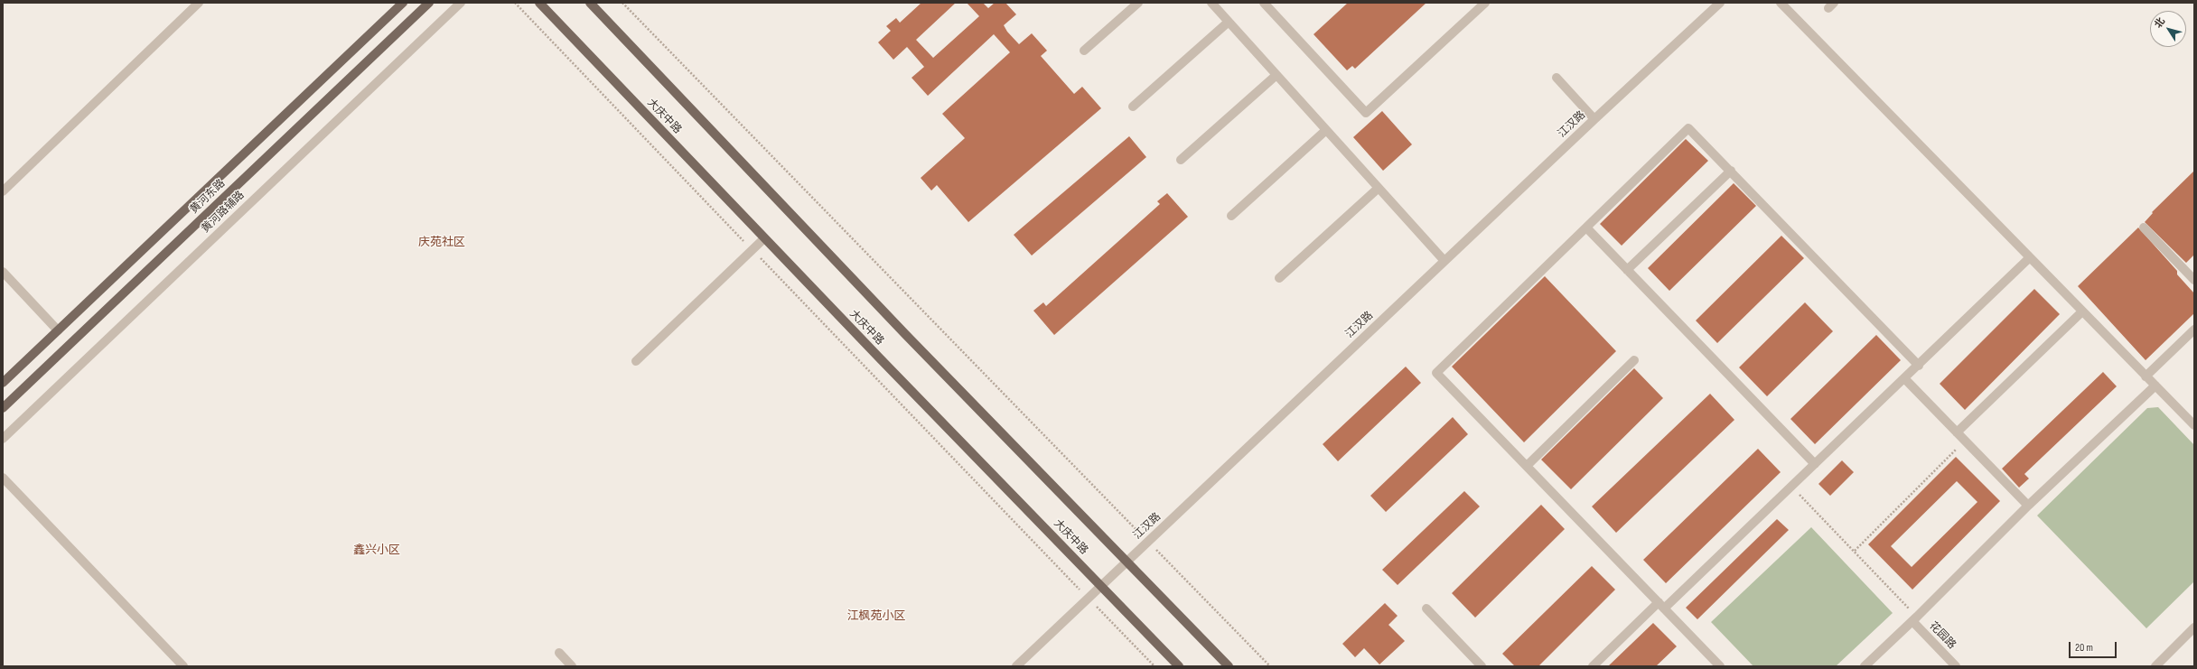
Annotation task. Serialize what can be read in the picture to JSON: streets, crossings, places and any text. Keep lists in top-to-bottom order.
{
  "streets": {
    "main road": ["大庆中路", "黄河东路"],
    "street": ["江汉路", "黄河路辅路", "花园路"]
  },
  "crossings": [
    ["大庆中路", "江汉路"]
  ],
  "districts": ["庆苑社区", "鑫兴小区", "江枫苑小区"],
  "scale_bar": "20 m",
  "north": "top left"
}
